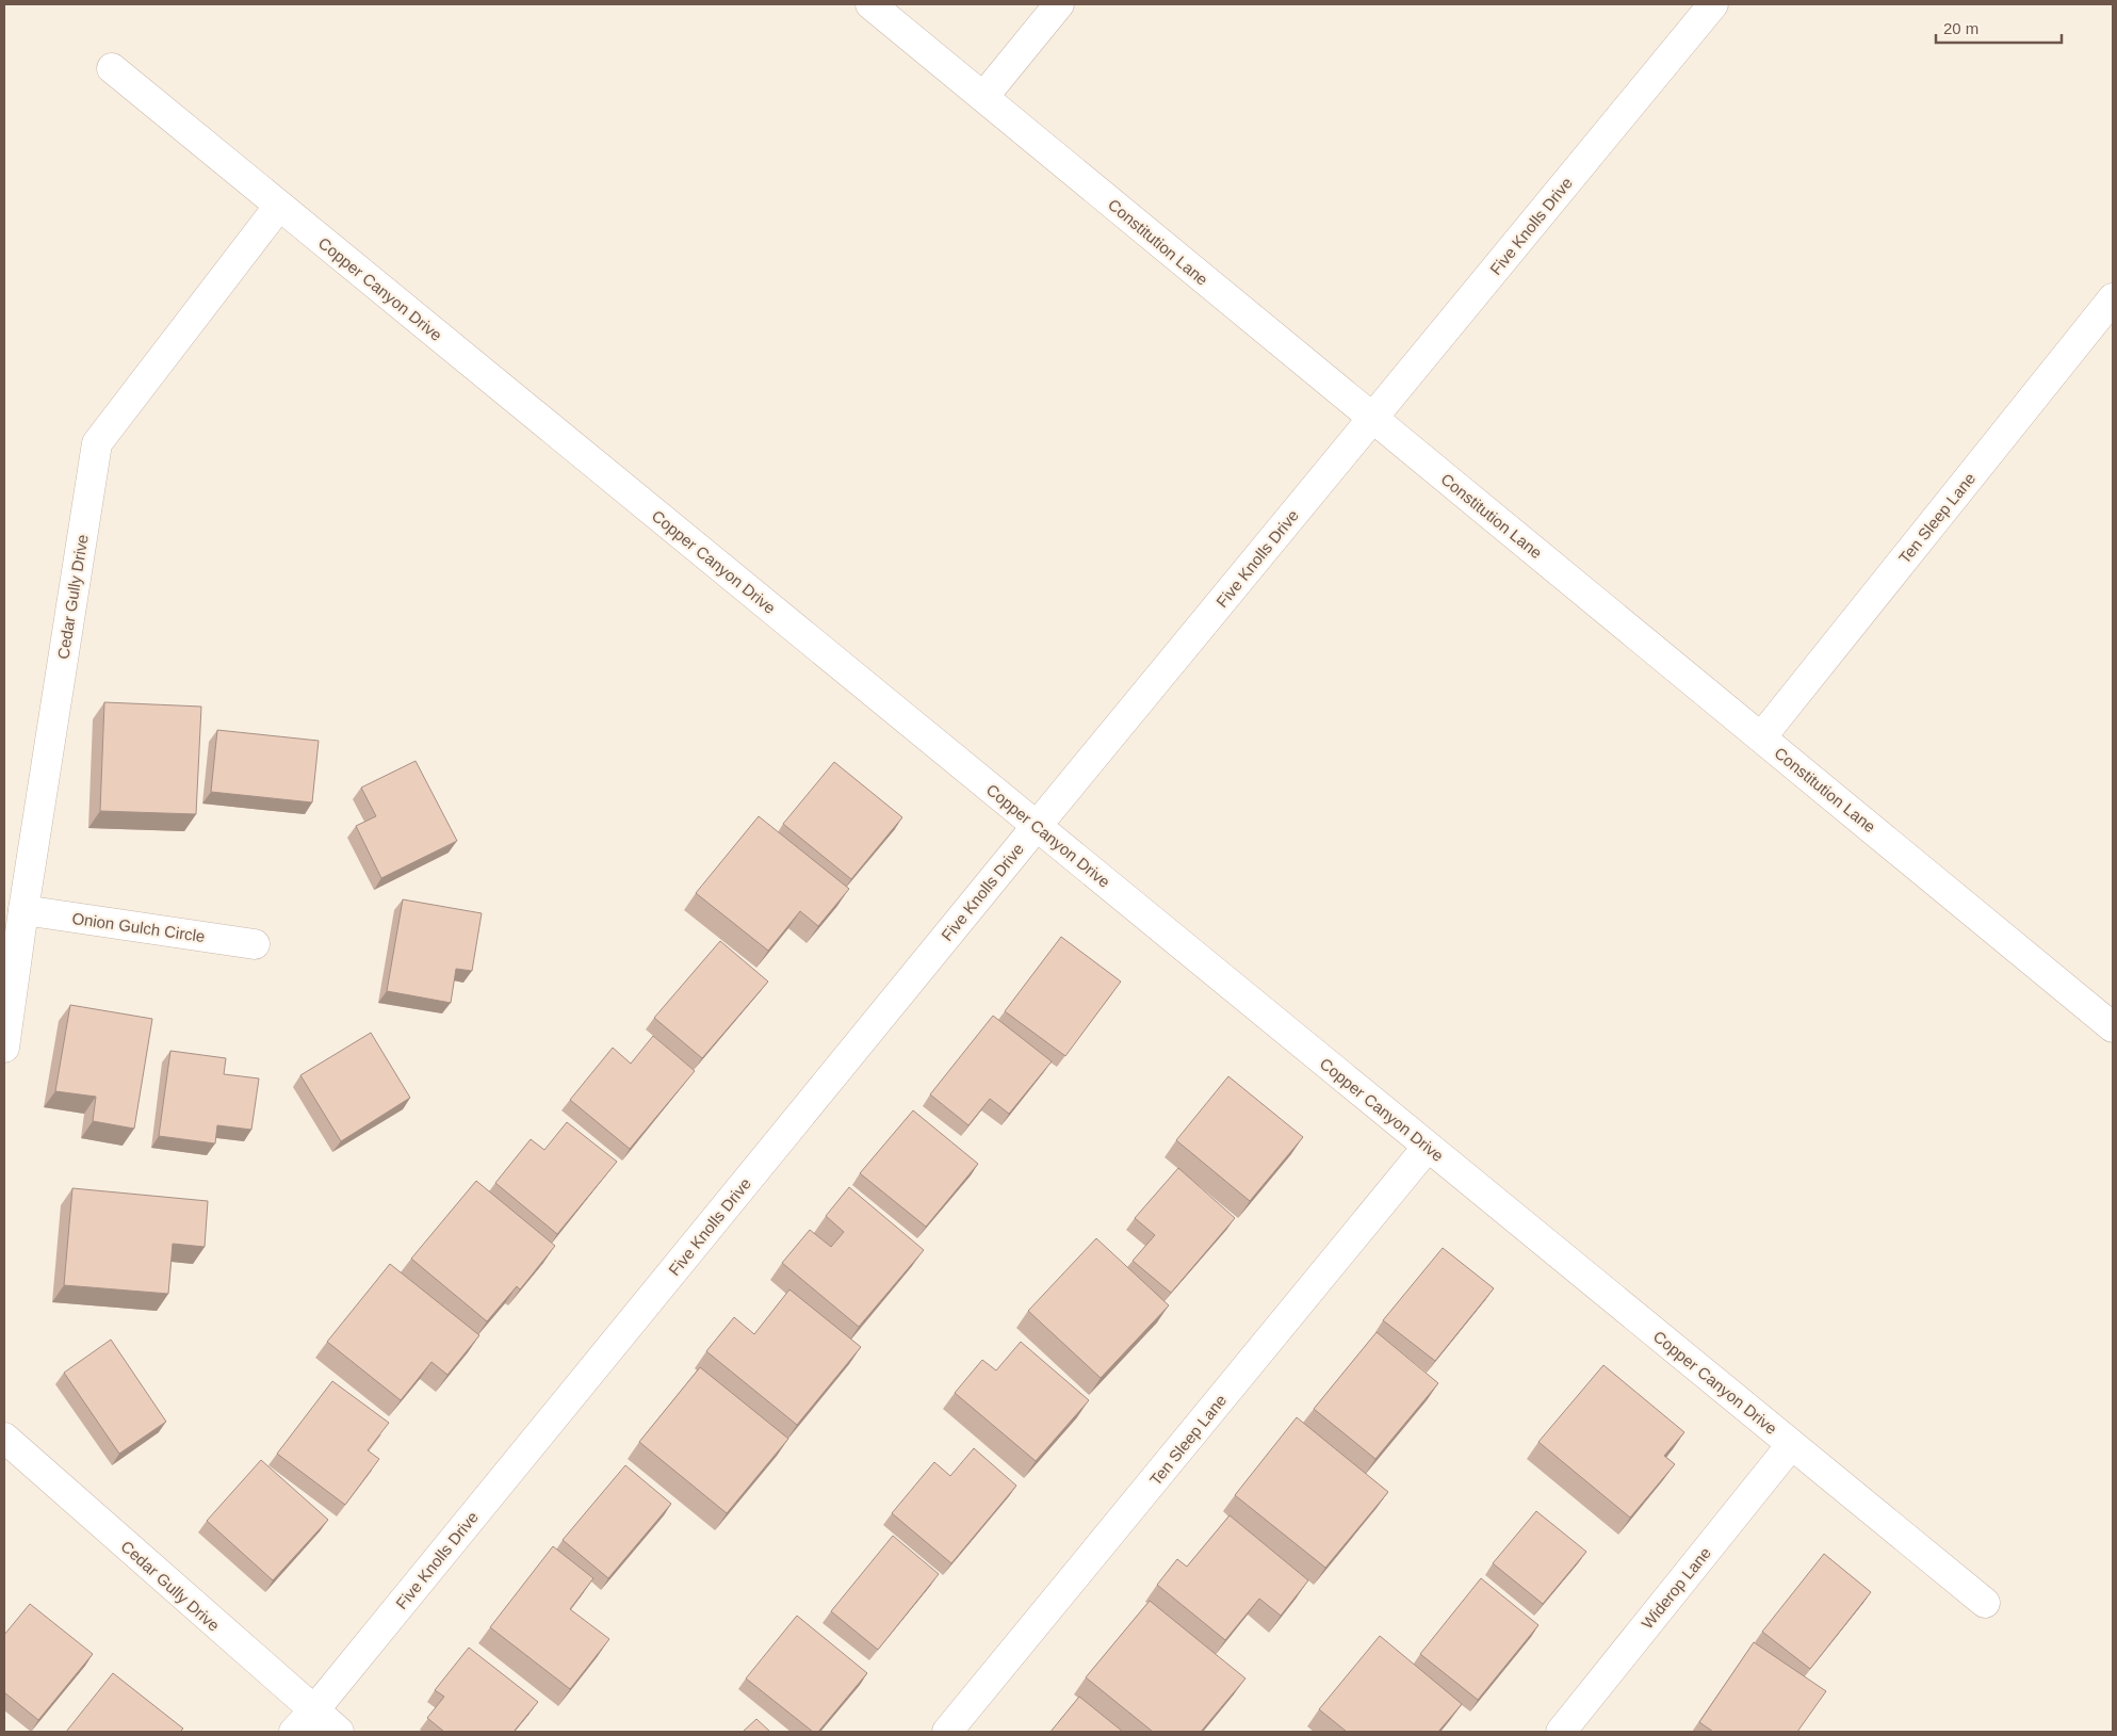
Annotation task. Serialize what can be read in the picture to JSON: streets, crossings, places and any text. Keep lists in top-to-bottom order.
{
  "streets": {
    "street": [
      "Five Knolls Drive",
      "Constitution Lane",
      "Copper Canyon Drive",
      "Ten Sleep Lane",
      "Cedar Gully Drive",
      "Onion Gulch Circle",
      "Widerop Lane"
    ]
  },
  "crossings": [
    ["Five Knolls Drive", "Constitution Lane"],
    ["Five Knolls Drive", "Copper Canyon Drive"],
    ["Five Knolls Drive", "Cedar Gully Drive"],
    ["Constitution Lane", "Ten Sleep Lane"],
    ["Copper Canyon Drive", "Ten Sleep Lane"],
    ["Copper Canyon Drive", "Cedar Gully Drive"],
    ["Copper Canyon Drive", "Widerop Lane"],
    ["Cedar Gully Drive", "Onion Gulch Circle"]
  ],
  "scale_bar": "20 m"
}
